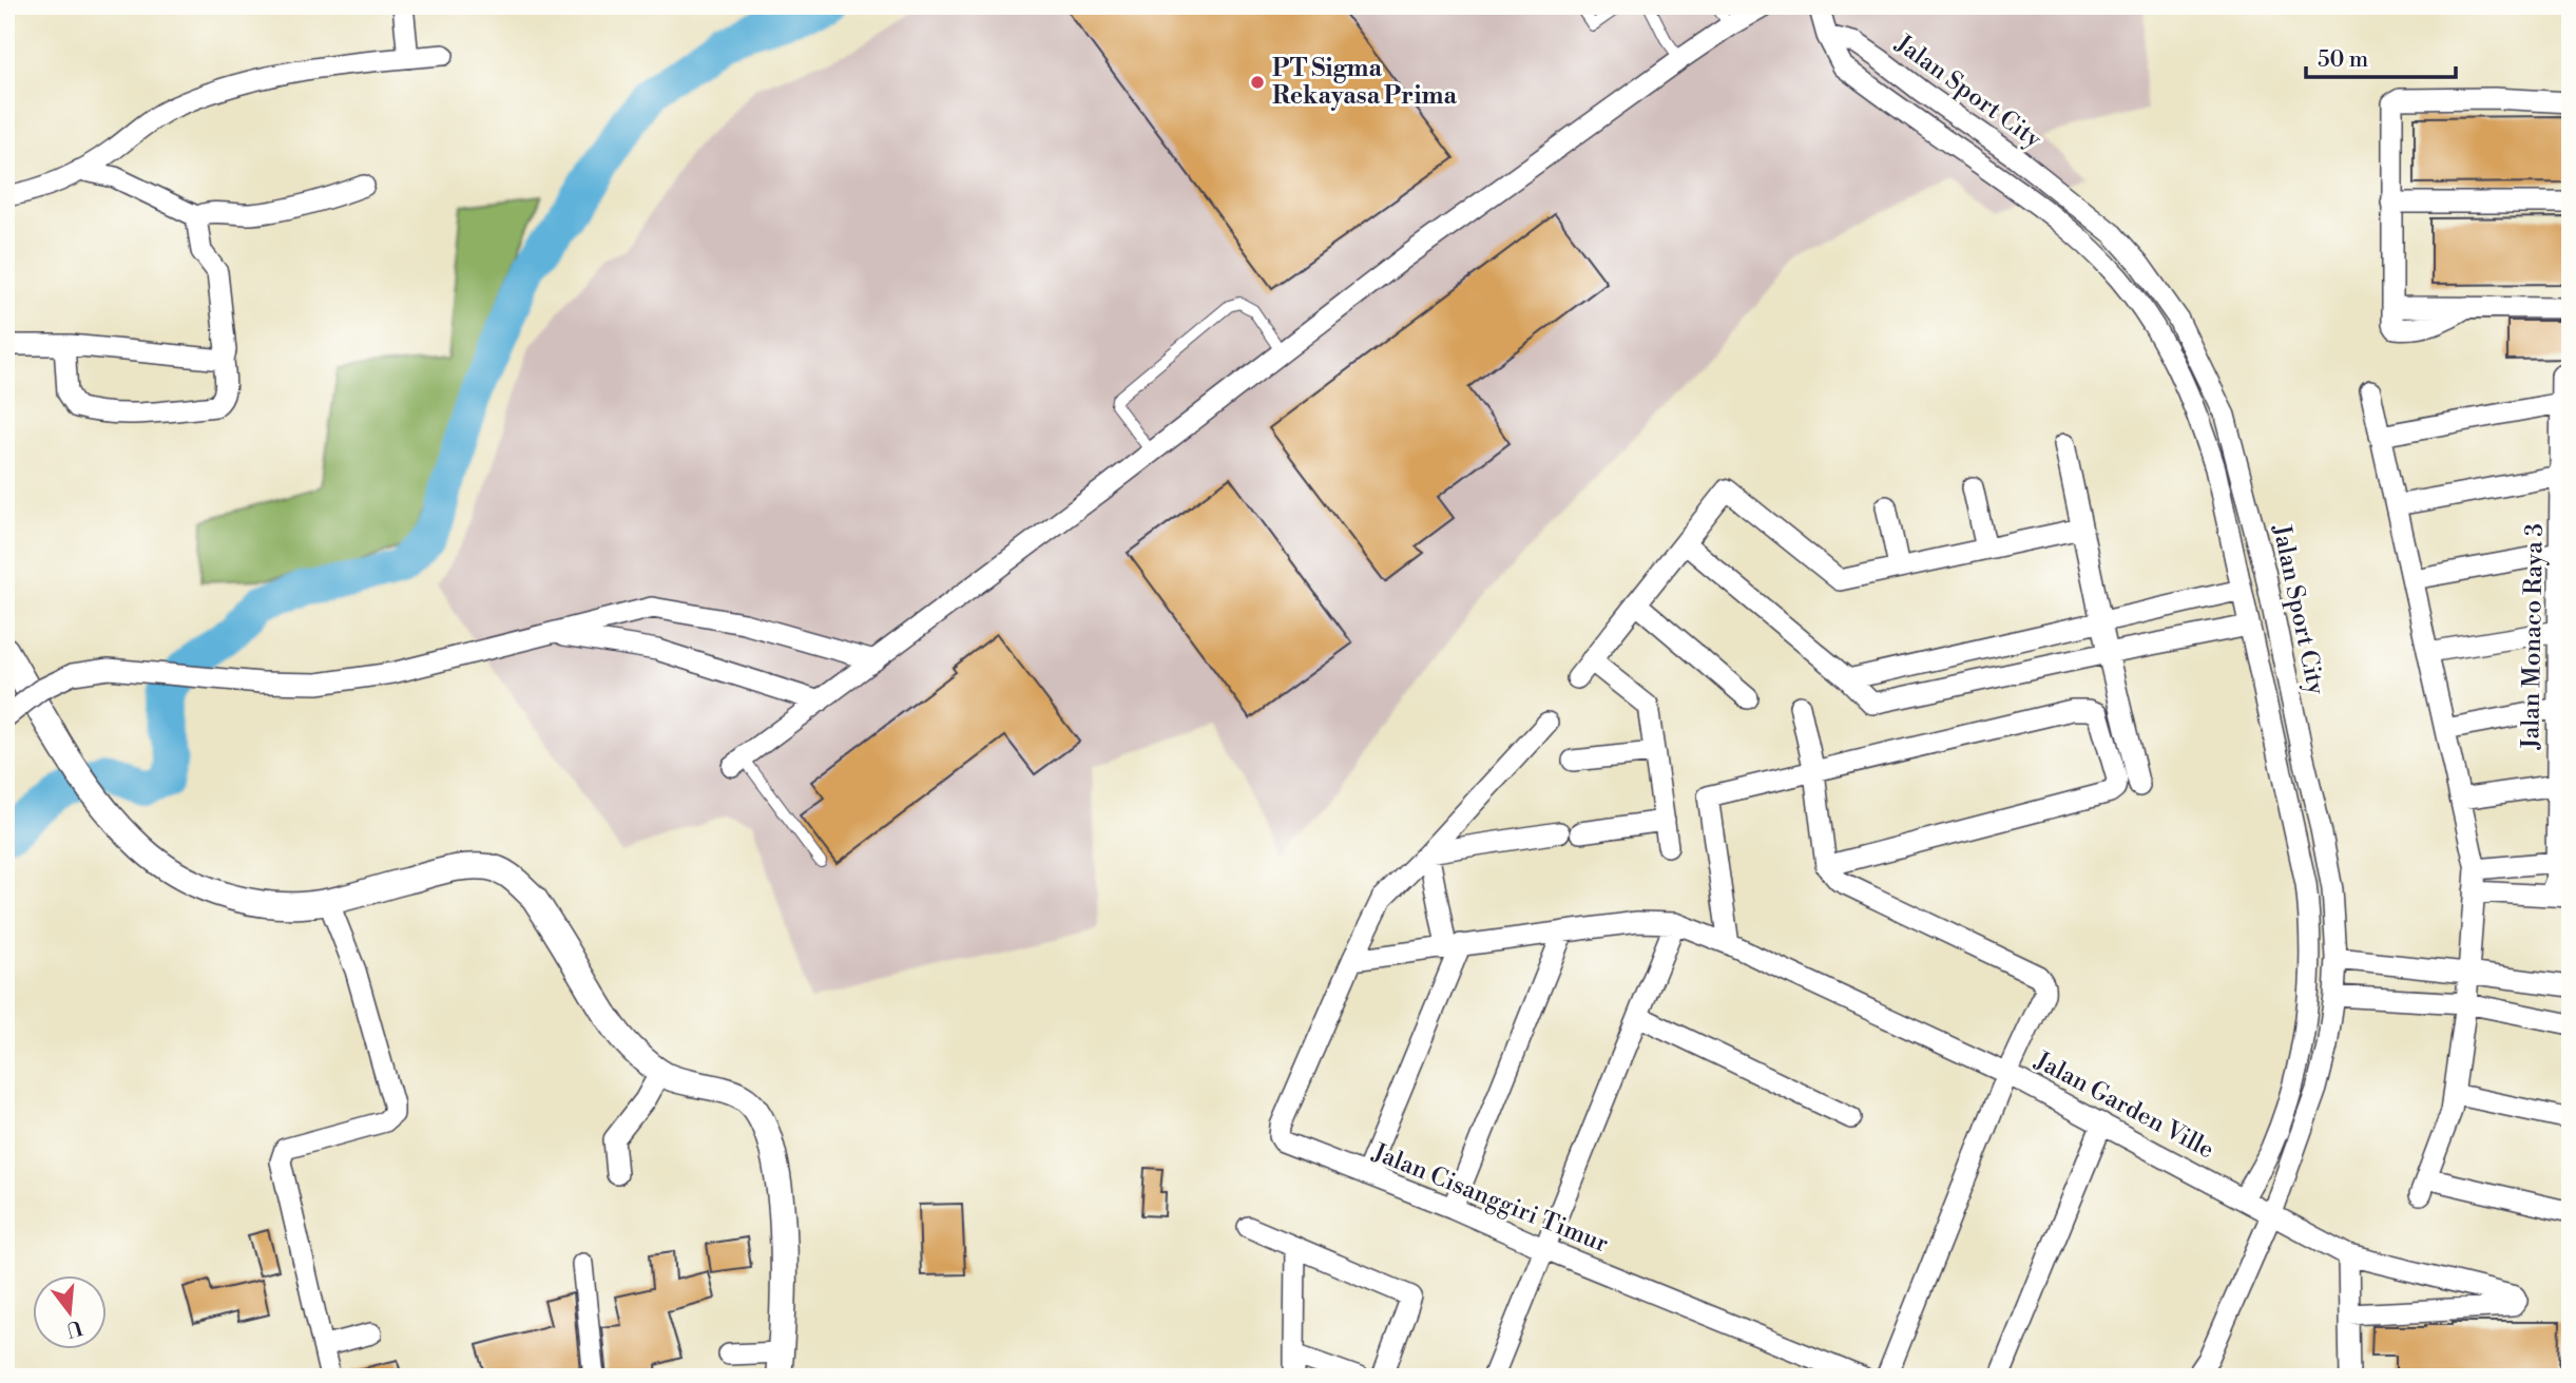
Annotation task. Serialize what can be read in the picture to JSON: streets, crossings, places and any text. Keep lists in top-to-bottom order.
{
  "streets": {
    "street": [
      "Jalan Sport City",
      "Jalan Monaco Raya 3",
      "Jalan Garden Ville",
      "Jalan Cisanggiri Timur"
    ]
  },
  "crossings": [
    ["Jalan Sport City", "Jalan Garden Ville"]
  ],
  "places": ["PT Sigma Rekayasa Prima"],
  "scale_bar": "50 m",
  "north": "bottom"
}
